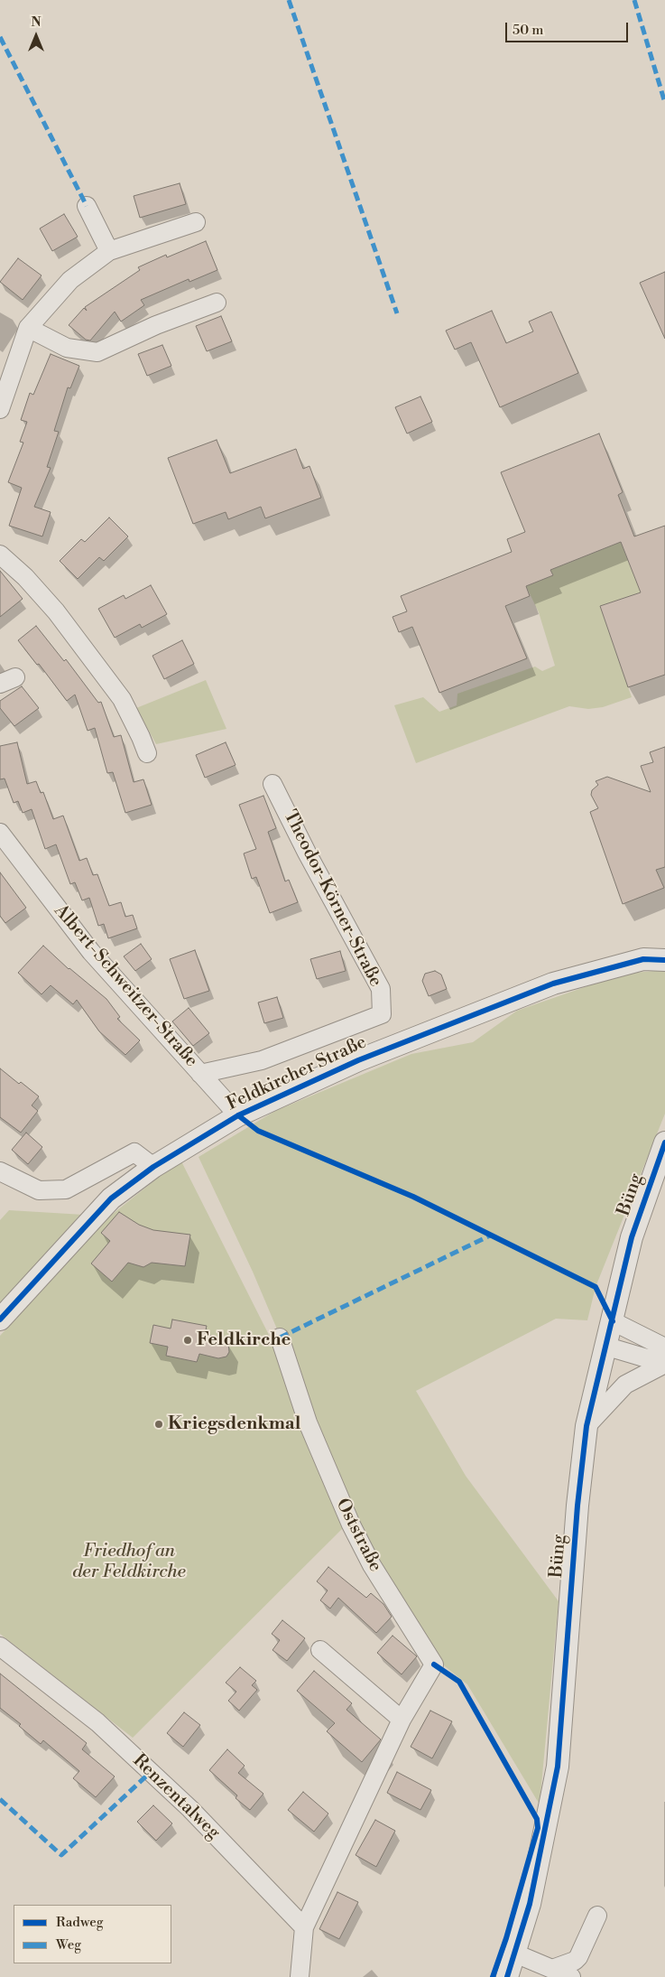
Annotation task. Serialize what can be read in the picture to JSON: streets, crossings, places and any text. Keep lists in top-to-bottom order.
{
  "streets": {
    "street": [
      "Theodor-Körner-Straße",
      "Albert-Schweitzer-Straße",
      "Feldkircher Straße",
      "Büng",
      "Oststraße",
      "Renzentalweg"
    ]
  },
  "crossings": [
    ["Theodor-Körner-Straße", "Albert-Schweitzer-Straße"],
    ["Albert-Schweitzer-Straße", "Feldkircher Straße"],
    ["Oststraße", "Renzentalweg"]
  ],
  "parks": ["Friedhof an der Feldkirche"],
  "places": ["Feldkirche", "Kriegsdenkmal"],
  "legend": ["Radweg", "Weg"],
  "scale_bar": "50 m",
  "north": "top"
}
